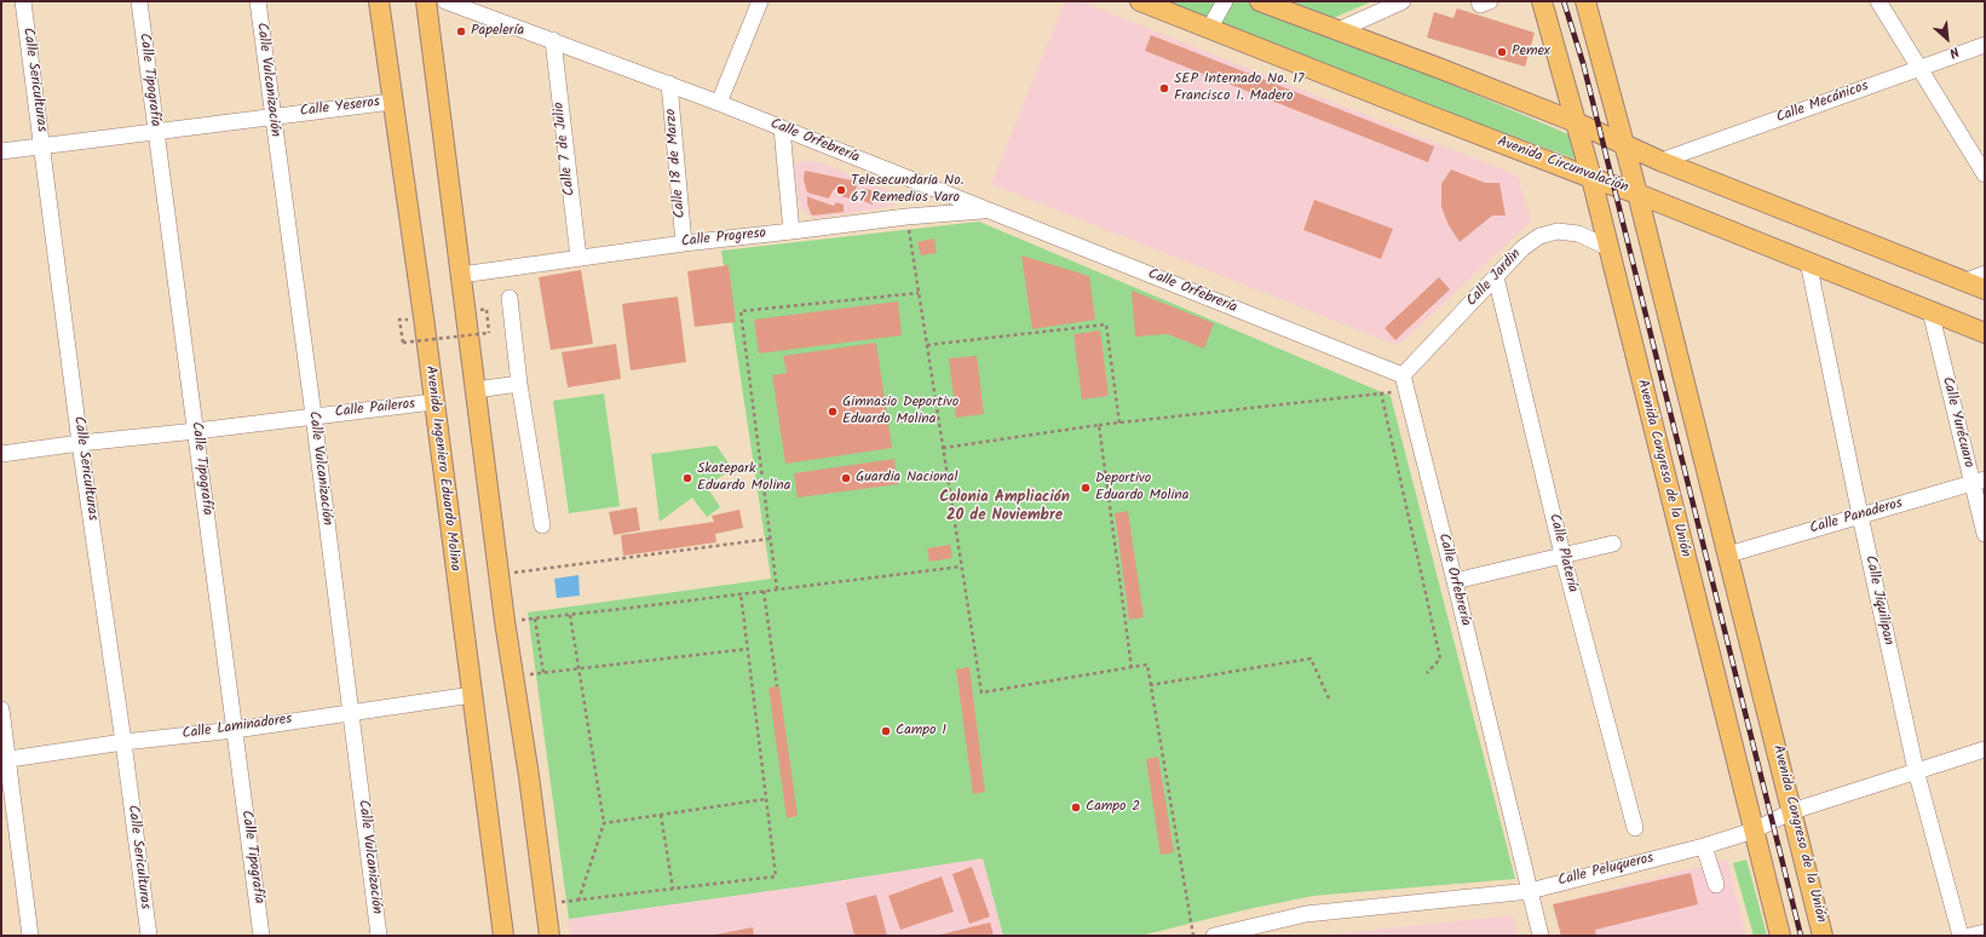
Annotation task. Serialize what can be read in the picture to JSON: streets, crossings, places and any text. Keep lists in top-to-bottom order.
{
  "streets": {
    "main road": ["Avenida Circunvalación", "Avenida Ingeniero Eduardo Molina", "Avenida Congreso de la Unión"],
    "street": [
      "Calle Sericulturas",
      "Calle Tipografía",
      "Calle Vulcanización",
      "Calle Mecánicos",
      "Calle Yeseros",
      "Calle Orfebrería",
      "Calle 7 de Julio",
      "Calle 18 de Marzo",
      "Calle Progreso",
      "Calle Jardin",
      "Calle Paileros",
      "Calle Yurécuaro",
      "Calle Panaderos",
      "Calle Platería",
      "Calle Jiquilipan",
      "Calle Laminadores",
      "Calle Peluqueros"
    ]
  },
  "crossings": [
    ["Calle Sericulturas", "Calle Yeseros"],
    ["Calle Sericulturas", "Calle Paileros"],
    ["Calle Sericulturas", "Calle Laminadores"],
    ["Calle Tipografía", "Calle Yeseros"],
    ["Calle Tipografía", "Calle Paileros"],
    ["Calle Tipografía", "Calle Laminadores"],
    ["Calle Vulcanización", "Calle Yeseros"],
    ["Calle Vulcanización", "Calle Paileros"],
    ["Calle Vulcanización", "Calle Laminadores"],
    ["Calle Yeseros", "Avenida Ingeniero Eduardo Molina"],
    ["Calle Orfebrería", "Calle 7 de Julio"],
    ["Calle Orfebrería", "Calle 18 de Marzo"],
    ["Calle Orfebrería", "Calle Progreso"],
    ["Calle Orfebrería", "Calle Jardin"],
    ["Calle Orfebrería", "Calle Peluqueros"],
    ["Calle 7 de Julio", "Calle Progreso"],
    ["Calle 18 de Marzo", "Calle Progreso"],
    ["Avenida Circunvalación", "Calle Yurécuaro"],
    ["Avenida Circunvalación", "Avenida Congreso de la Unión"],
    ["Avenida Circunvalación", "Calle Jiquilipan"],
    ["Calle Jardin", "Avenida Congreso de la Unión"],
    ["Calle Jardin", "Calle Platería"],
    ["Calle Paileros", "Avenida Ingeniero Eduardo Molina"],
    ["Calle Yurécuaro", "Calle Panaderos"],
    ["Avenida Ingeniero Eduardo Molina", "Calle Laminadores"],
    ["Avenida Congreso de la Unión", "Calle Panaderos"],
    ["Avenida Congreso de la Unión", "Calle Peluqueros"],
    ["Calle Panaderos", "Calle Jiquilipan"],
    ["Calle Jiquilipan", "Calle Peluqueros"]
  ],
  "districts": ["Colonia Ampliación 20 de Noviembre"],
  "places": [
    "Papelería",
    "Pemex",
    "SEP Internado No. 17 Francisco I. Madero",
    "Telesecundaria No. 67 Remedios Varo",
    "Gimnasio Deportivo Eduardo Molina",
    "Skatepark Eduardo Molina",
    "Guardia Nacional",
    "Deportivo Eduardo Molina",
    "Campo 1",
    "Campo 2"
  ],
  "north": "bottom right"
}
